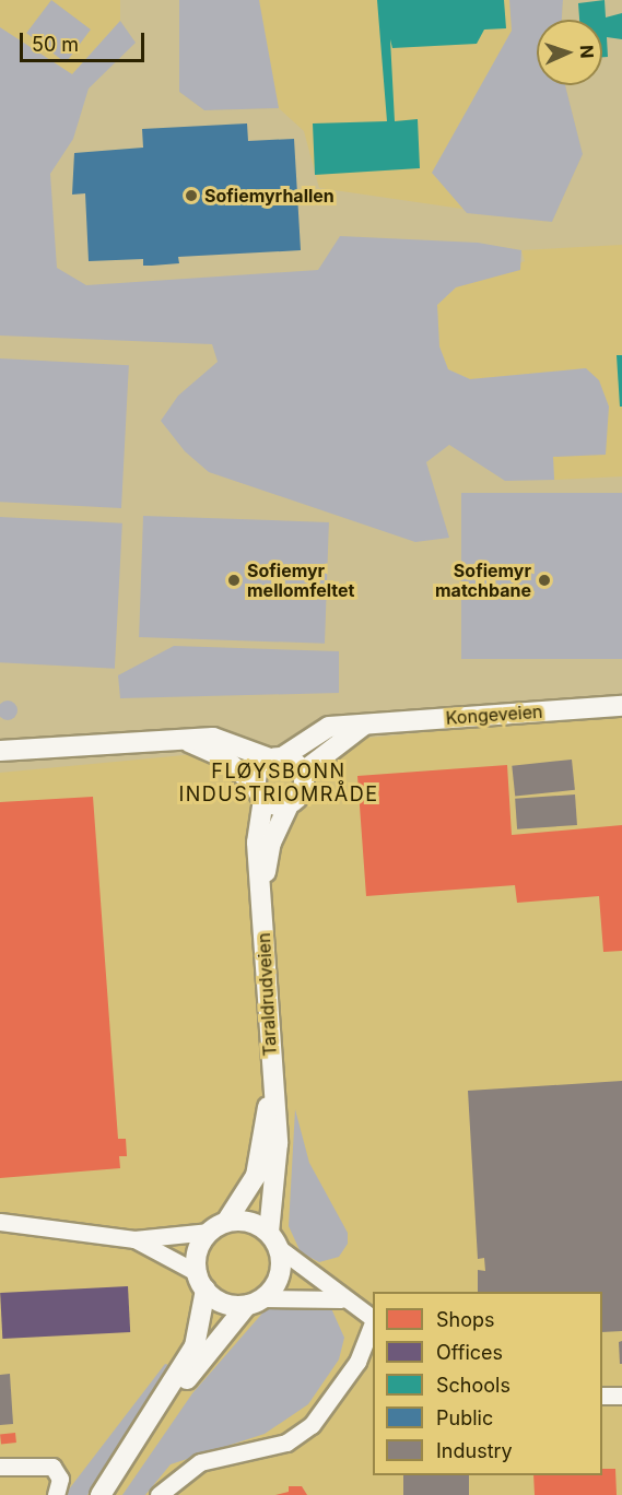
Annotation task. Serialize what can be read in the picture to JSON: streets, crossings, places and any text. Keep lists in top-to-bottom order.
{
  "streets": {
    "main road": ["Kongeveien", "Taraldrudveien"]
  },
  "crossings": [
    ["Kongeveien", "Taraldrudveien"]
  ],
  "districts": ["FLØYSBONN INDUSTRIOMRÅDE"],
  "places": ["Sofiemyrhallen", "Sofiemyr mellomfeltet", "Sofiemyr matchbane"],
  "legend": [
    "Shops",
    "Offices",
    "Schools",
    "Public",
    "Industry"
  ],
  "scale_bar": "50 m",
  "north": "right"
}
